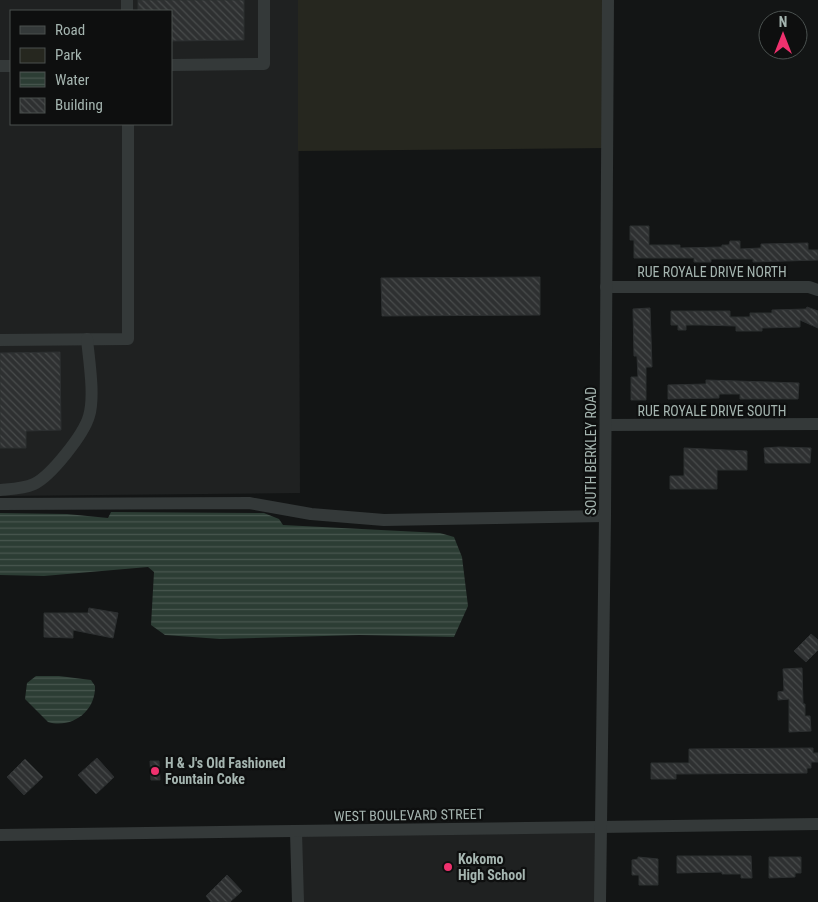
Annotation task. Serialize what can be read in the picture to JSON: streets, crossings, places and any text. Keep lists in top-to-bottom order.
{
  "streets": {
    "street": [
      "RUE ROYALE DRIVE NORTH",
      "RUE ROYALE DRIVE SOUTH",
      "SOUTH BERKLEY ROAD",
      "WEST BOULEVARD STREET"
    ]
  },
  "crossings": [
    ["RUE ROYALE DRIVE NORTH", "SOUTH BERKLEY ROAD"],
    ["RUE ROYALE DRIVE SOUTH", "SOUTH BERKLEY ROAD"],
    ["SOUTH BERKLEY ROAD", "WEST BOULEVARD STREET"]
  ],
  "places": ["H & J's Old Fashioned Fountain Coke", "Kokomo High School"],
  "legend": [
    "Road",
    "Park",
    "Water",
    "Building"
  ],
  "north": "top"
}
